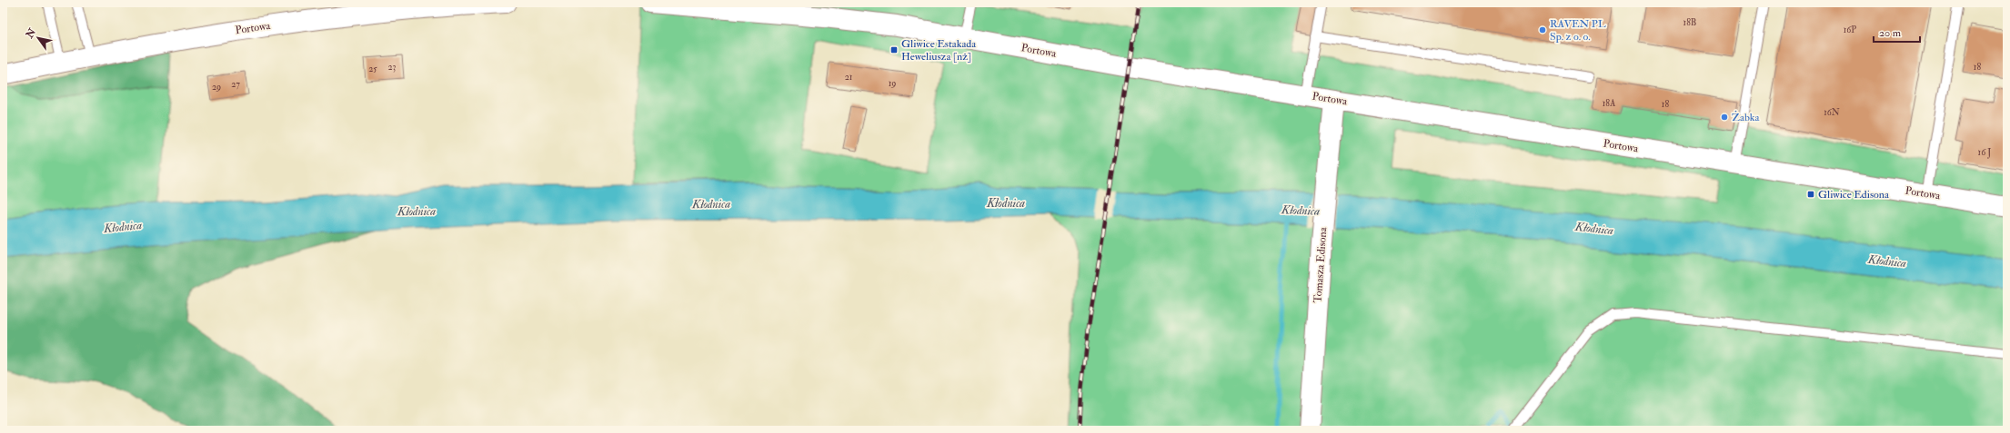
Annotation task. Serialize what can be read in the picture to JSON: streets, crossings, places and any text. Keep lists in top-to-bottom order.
{
  "streets": {
    "street": ["Portowa", "Tomasza Edisona"]
  },
  "crossings": [
    ["Portowa", "Tomasza Edisona"]
  ],
  "water": ["Kłodnica"],
  "places": {
    "other": ["RAVEN PL Sp. z o. o.", "Żabka"],
    "transit": ["Gliwice Estakada Heweliusza [nż]", "Gliwice Edisona"]
  },
  "house_numbers": [
    "18B",
    "16P",
    "23",
    "18",
    "25",
    "21",
    "19",
    "27",
    "29",
    "18A",
    "18",
    "16N",
    "16 J"
  ],
  "scale_bar": "20 m",
  "north": "top left"
}
